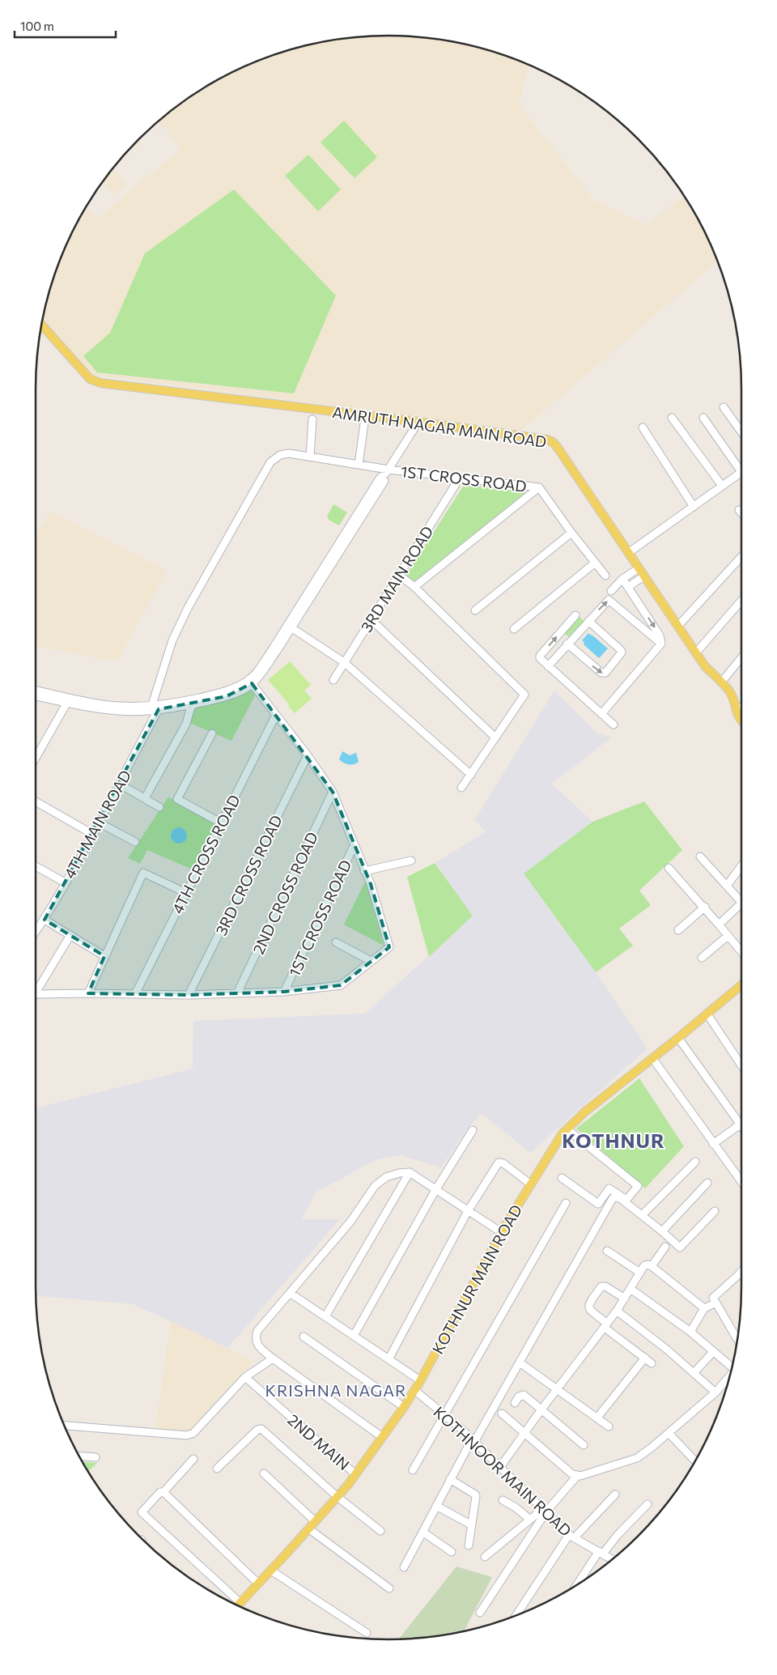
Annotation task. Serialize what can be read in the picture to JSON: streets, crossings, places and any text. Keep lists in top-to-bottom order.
{
  "streets": {
    "main road": ["AMRUTH NAGAR MAIN ROAD", "KOTHNUR MAIN ROAD"],
    "street": [
      "1ST CROSS ROAD",
      "3RD MAIN ROAD",
      "4TH MAIN ROAD",
      "4TH CROSS ROAD",
      "3RD CROSS ROAD",
      "2ND CROSS ROAD",
      "2ND MAIN",
      "KOTHNOOR MAIN ROAD"
    ]
  },
  "crossings": [
    ["1ST CROSS ROAD", "3RD MAIN ROAD"],
    ["1ST CROSS ROAD", "4TH MAIN ROAD"],
    ["KOTHNUR MAIN ROAD", "2ND MAIN"],
    ["KOTHNUR MAIN ROAD", "KOTHNOOR MAIN ROAD"]
  ],
  "districts": ["KOTHNUR", "KRISHNA NAGAR"],
  "scale_bar": "100 m"
}
